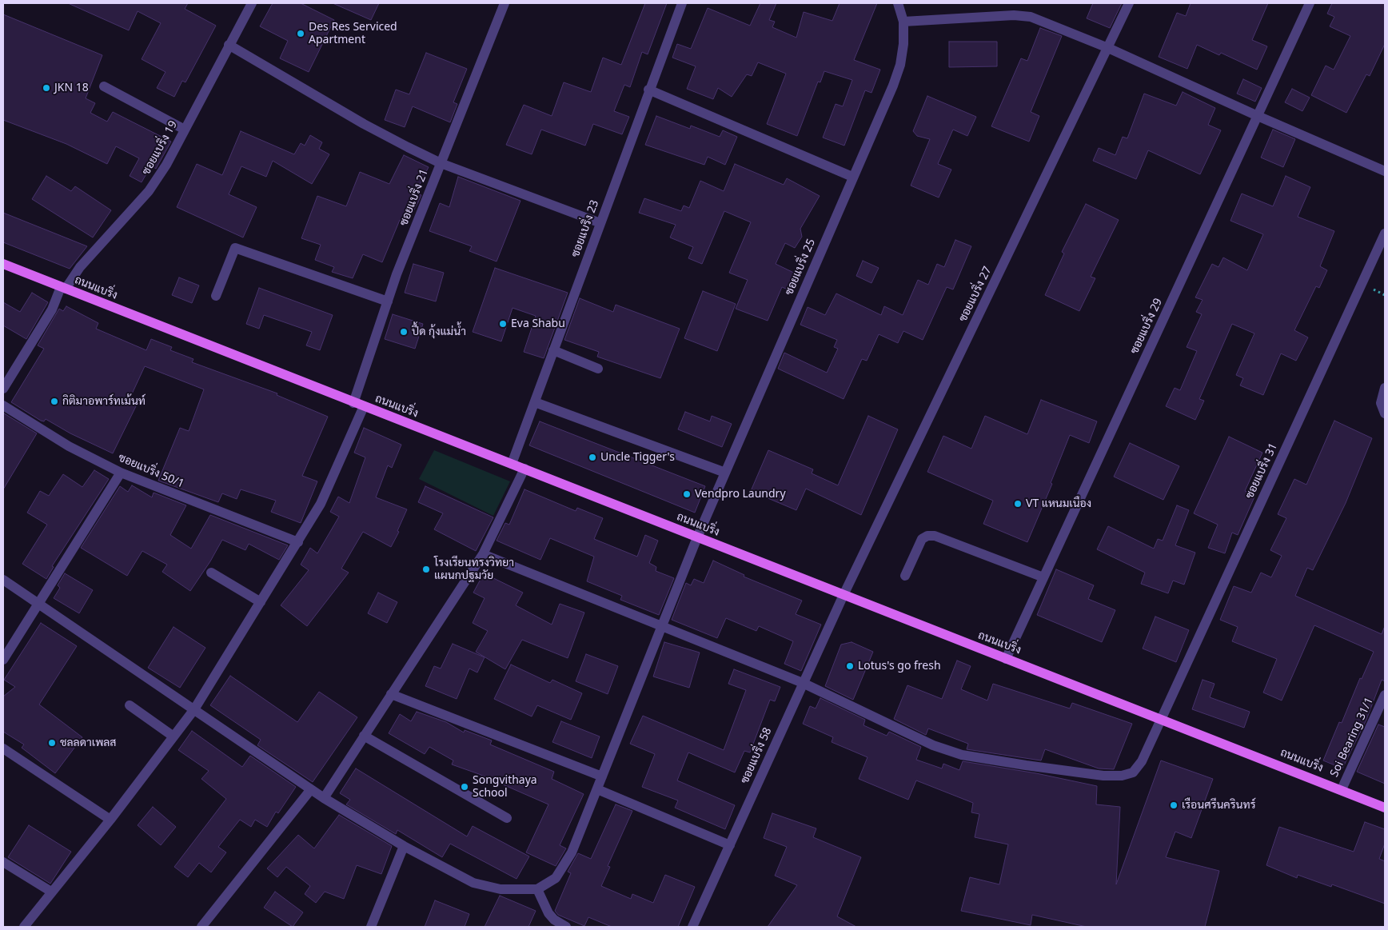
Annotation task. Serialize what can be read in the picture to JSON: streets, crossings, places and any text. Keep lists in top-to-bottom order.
{
  "streets": {
    "main road": ["ถนนแบริ่ง"],
    "street": [
      "ซอยแบริ่ง 19",
      "ซอยแบริ่ง 21",
      "ซอยแบริ่ง 23",
      "ซอยแบริ่ง 25",
      "ซอยแบริ่ง 27",
      "ซอยแบริ่ง 29",
      "ซอยแบริ่ง 50/1",
      "ซอยแบริ่ง 31",
      "Soi Bearing 31/1",
      "ซอยแบริ่ง 58"
    ]
  },
  "crossings": [
    ["ซอยแบริ่ง 19", "ถนนแบริ่ง"],
    ["ซอยแบริ่ง 21", "ถนนแบริ่ง"],
    ["ซอยแบริ่ง 23", "ถนนแบริ่ง"],
    ["ซอยแบริ่ง 25", "ถนนแบริ่ง"],
    ["ถนนแบริ่ง", "ซอยแบริ่ง 27"],
    ["ถนนแบริ่ง", "ซอยแบริ่ง 29"],
    ["ถนนแบริ่ง", "ซอยแบริ่ง 31"],
    ["ถนนแบริ่ง", "Soi Bearing 31/1"],
    ["ถนนแบริ่ง", "ซอยแบริ่ง 58"],
    ["ซอยแบริ่ง 27", "ซอยแบริ่ง 58"],
    ["ซอยแบริ่ง 31", "ซอยแบริ่ง 58"]
  ],
  "places": [
    "Des Res Serviced Apartment",
    "JKN 18",
    "Eva Shabu",
    "ปื้ด กุ้งแม่น้ำ",
    "กิติมาอพาร์ทเม้นท์",
    "Uncle Tigger's",
    "Vendpro Laundry",
    "VT แหนมเนือง",
    "โรงเรียนทรงวิทยา แผนกปฐมวัย",
    "Lotus's go fresh",
    "ชลลดาเพลส",
    "Songvithaya School",
    "เรือนศรีนครินทร์"
  ]
}
